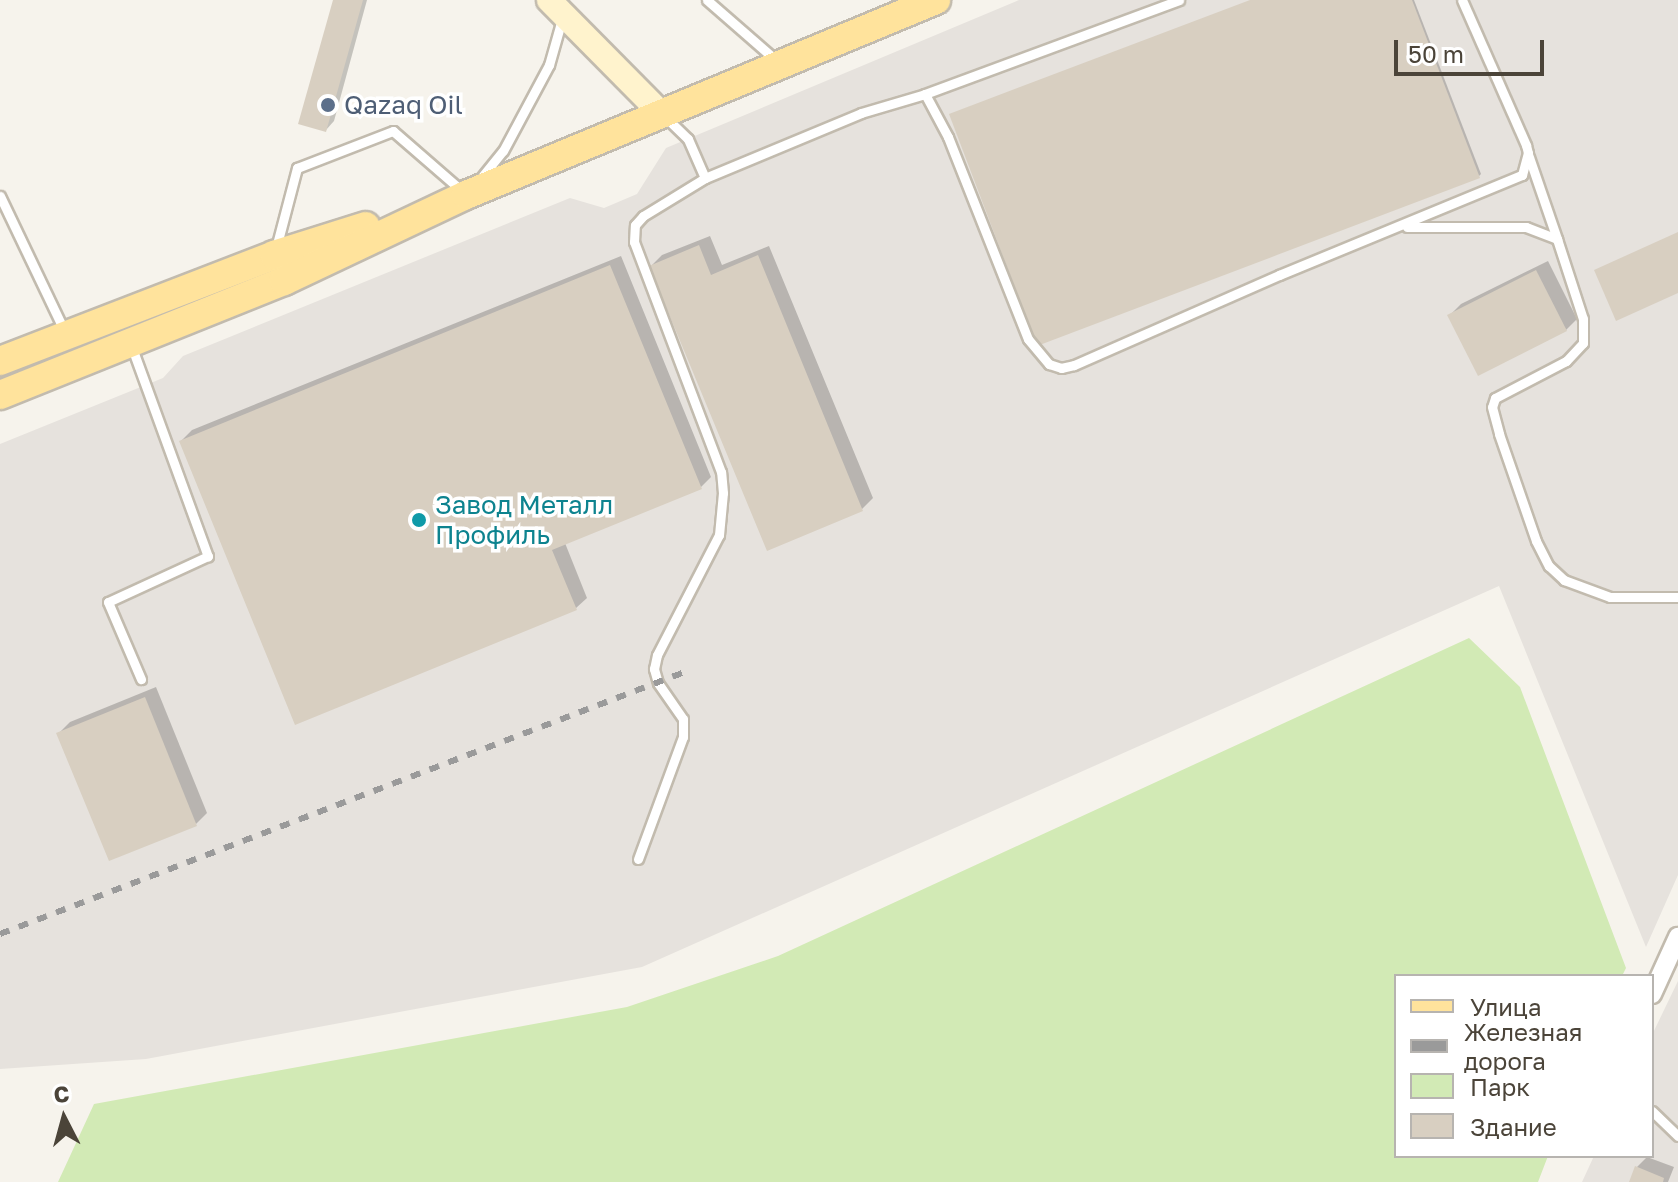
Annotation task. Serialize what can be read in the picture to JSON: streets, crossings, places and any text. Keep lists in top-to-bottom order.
{
  "places": ["Qazaq Oil", "Завод Металл Профиль"],
  "legend": [
    "Улица",
    "Железная дорога",
    "Парк",
    "Здание"
  ],
  "scale_bar": "50 m",
  "north": "top"
}
